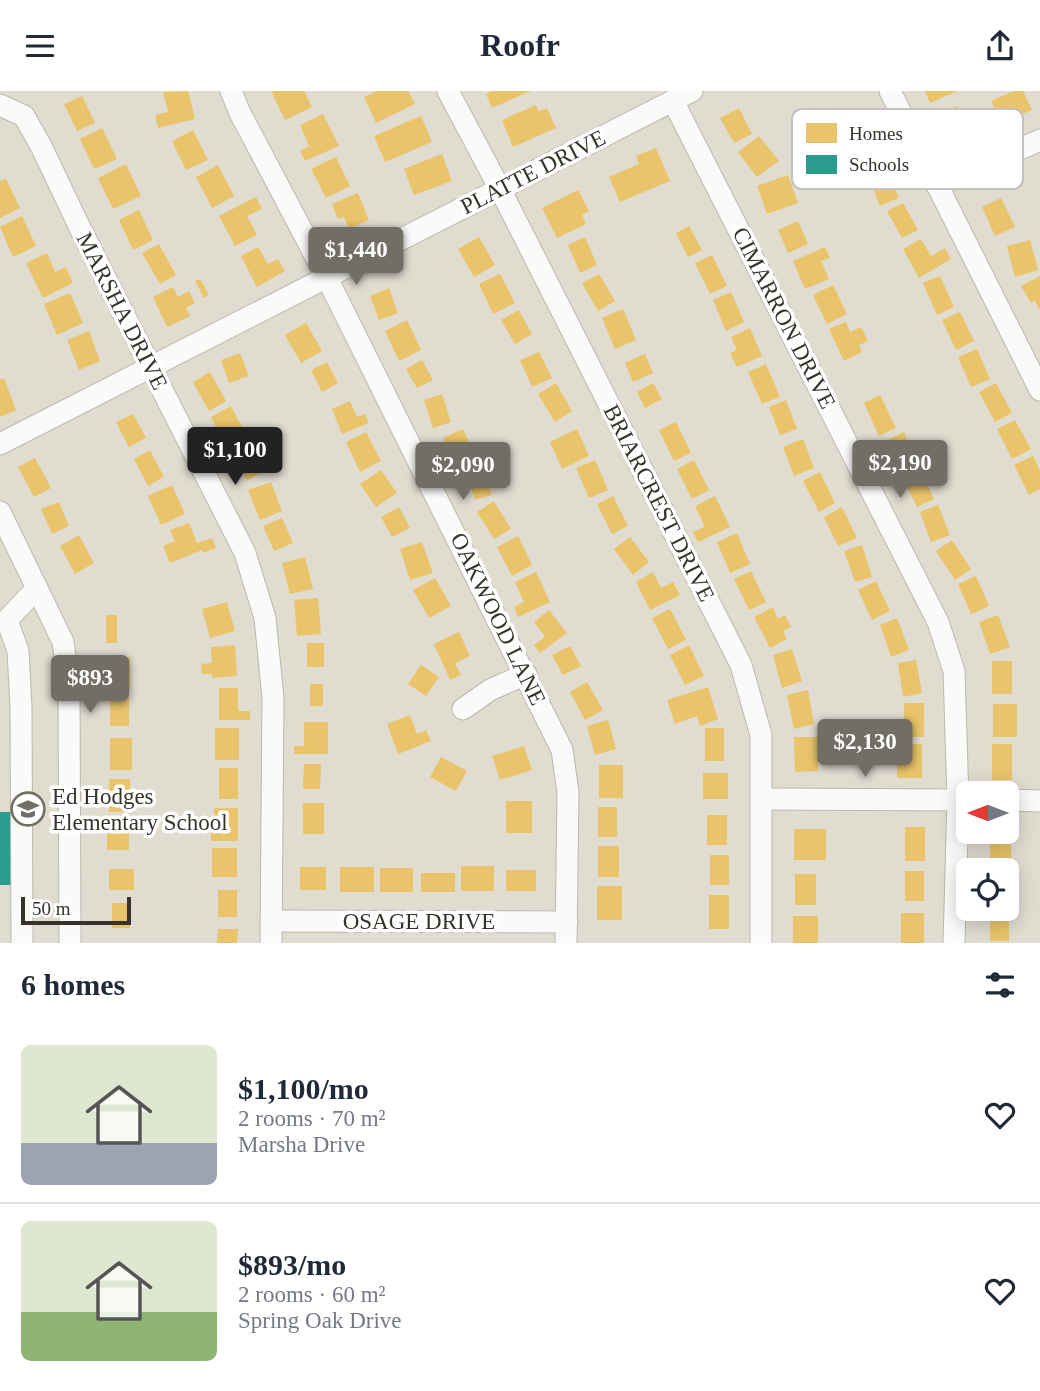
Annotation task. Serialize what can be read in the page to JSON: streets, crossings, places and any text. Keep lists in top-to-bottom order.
{
  "streets": {
    "street": [
      "PLATTE DRIVE",
      "MARSHA DRIVE",
      "CIMARRON DRIVE",
      "BRIARCREST DRIVE",
      "OAKWOOD LANE",
      "OSAGE DRIVE"
    ]
  },
  "crossings": [
    ["PLATTE DRIVE", "MARSHA DRIVE"],
    ["PLATTE DRIVE", "CIMARRON DRIVE"],
    ["PLATTE DRIVE", "BRIARCREST DRIVE"],
    ["PLATTE DRIVE", "OAKWOOD LANE"],
    ["MARSHA DRIVE", "OSAGE DRIVE"],
    ["OAKWOOD LANE", "OSAGE DRIVE"]
  ],
  "places": {
    "school or university": ["Ed Hodges Elementary School"]
  },
  "legend": ["Homes", "Schools"],
  "scale_bar": "50 m",
  "north": "left",
  "page": {
    "header": "Roofr",
    "price": [
      "$1,440",
      "$1,100",
      "$2,190",
      "$2,090",
      "$893",
      "$2,130"
    ],
    "scale": "50 m",
    "heading": "6 homes",
    "list": [
      {
        "name": "$1,100/mo",
        "note": "2 rooms · 70 m² · Marsha Drive"
      },
      {
        "name": "$893/mo",
        "note": "2 rooms · 60 m² · Spring Oak Drive"
      }
    ]
  }
}
